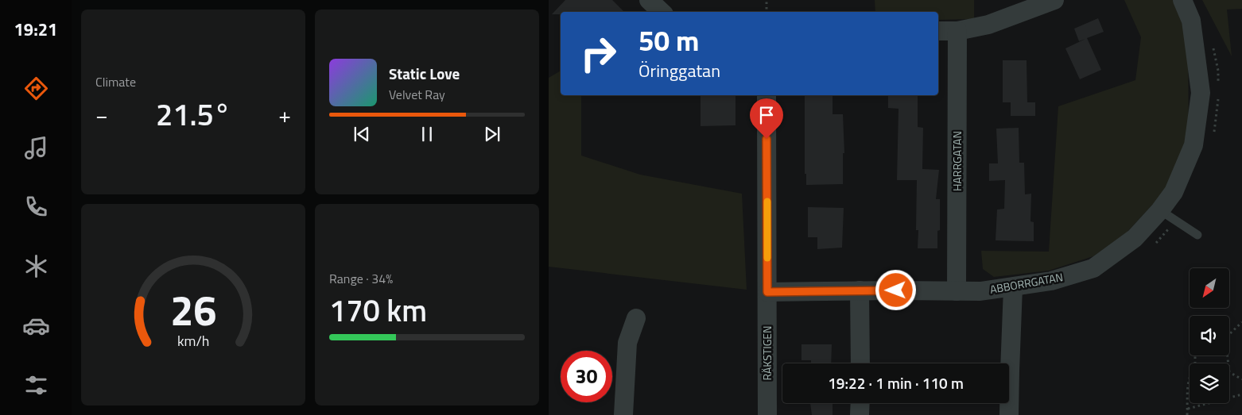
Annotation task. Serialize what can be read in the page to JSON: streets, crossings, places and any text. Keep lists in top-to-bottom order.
{
  "streets": {
    "street": ["HARRGATAN", "ABBORRGATAN", "RÄKSTIGEN"]
  },
  "crossings": [
    ["HARRGATAN", "ABBORRGATAN"],
    ["ABBORRGATAN", "RÄKSTIGEN"]
  ],
  "north": "bottom left",
  "page": {
    "tabs": "19:21",
    "tile": [
      "Climate",
      ["Range · 34%", "170 km"]
    ],
    "turn": ["50 m", "Öringgatan"],
    "song": ["Static Love", "Velvet Ray"],
    "heat": ["−", "21.5°", "+"],
    "limit": "30",
    "trip": "19:22 · 1 min · 110 m",
    "gauge": ["26", "km/h"]
  }
}
